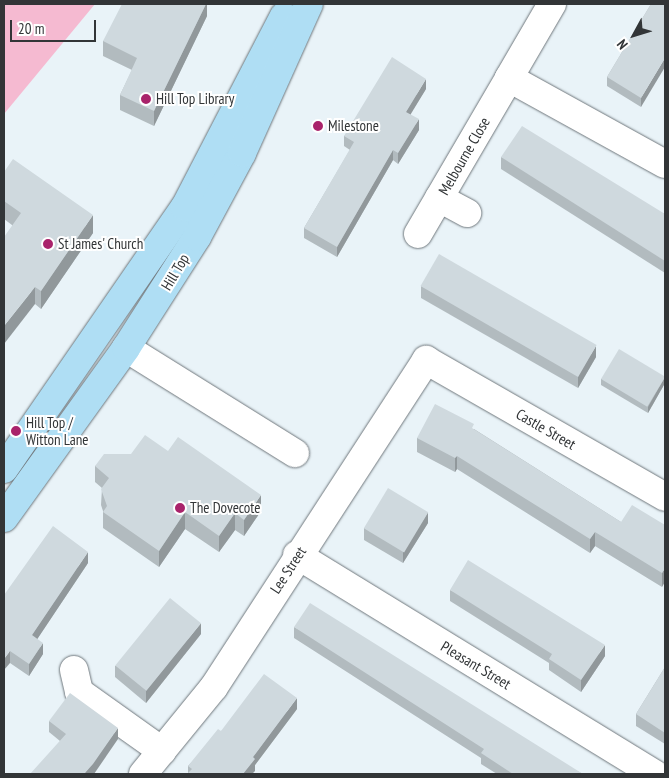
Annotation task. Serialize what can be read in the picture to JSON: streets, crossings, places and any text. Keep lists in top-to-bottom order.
{
  "streets": {
    "main road": ["Hill Top"],
    "street": [
      "Melbourne Close",
      "Castle Street",
      "Lee Street",
      "Pleasant Street"
    ]
  },
  "crossings": [
    ["Castle Street", "Lee Street"],
    ["Lee Street", "Pleasant Street"]
  ],
  "places": [
    "Hill Top Library",
    "Milestone",
    "St James' Church",
    "Hill Top / Witton Lane",
    "The Dovecote"
  ],
  "scale_bar": "20 m",
  "north": "bottom left"
}
